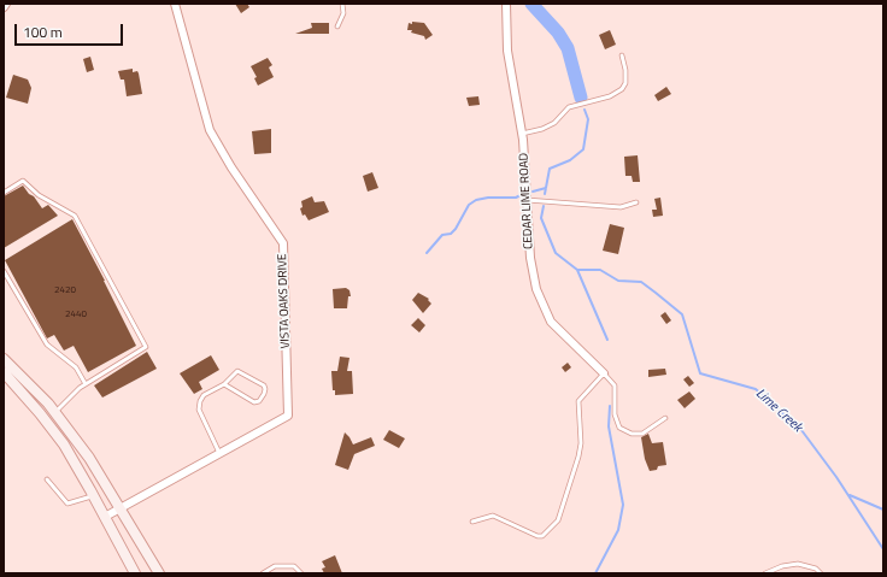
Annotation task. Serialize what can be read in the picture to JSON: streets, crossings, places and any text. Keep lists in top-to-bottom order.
{
  "streets": {
    "street": ["CEDAR LIME ROAD", "VISTA OAKS DRIVE"]
  },
  "water": ["Lime Creek"],
  "house_numbers": ["2420", "2440"],
  "scale_bar": "100 m"
}
